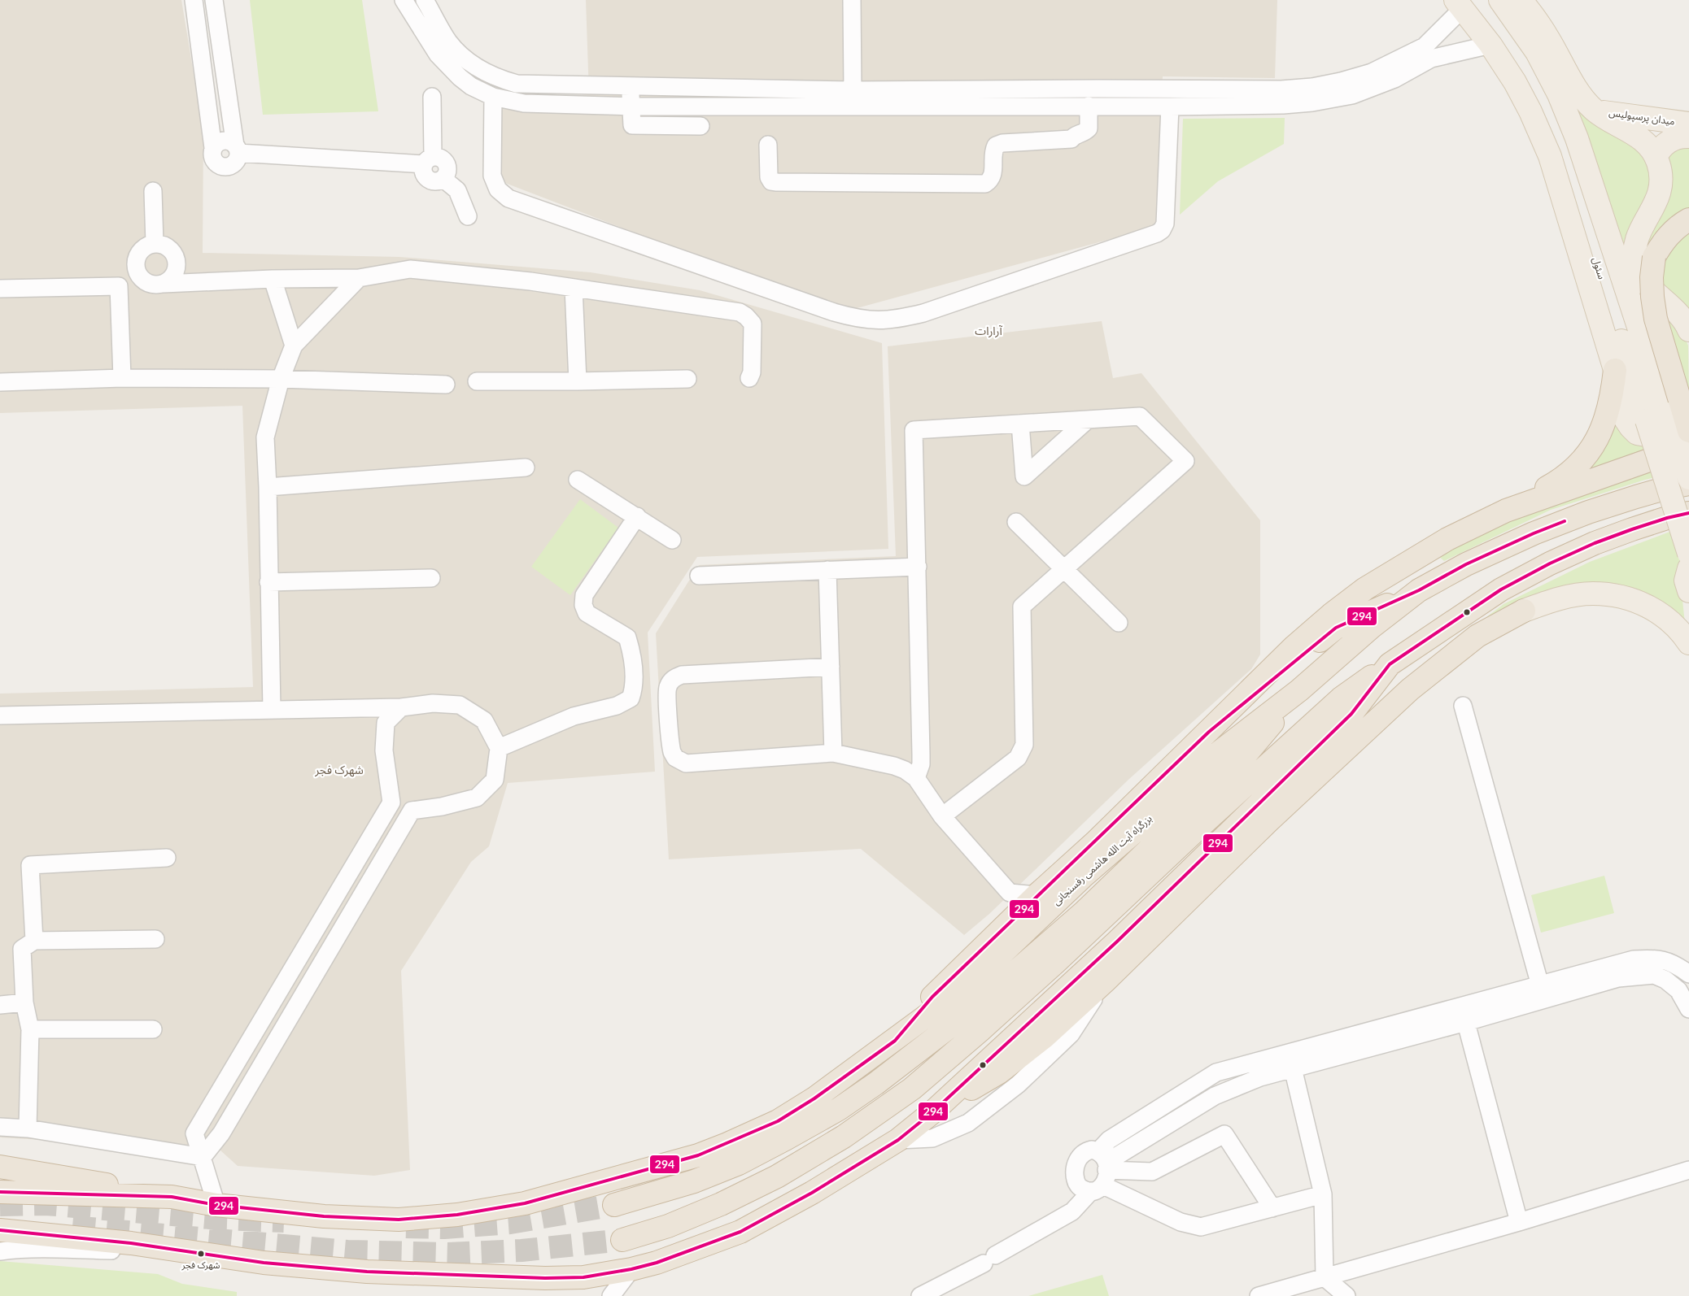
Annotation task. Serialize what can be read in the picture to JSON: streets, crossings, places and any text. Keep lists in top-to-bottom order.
{
  "streets": {
    "highway": ["بزرگراه آیت الله هاشمی رفسنجانی"],
    "main road": ["میدان پرسپولیس", "سئول"]
  },
  "districts": ["آرارات", "شهرک فجر"],
  "places": ["شهرک فجر"],
  "lines": ["transit line 294"]
}
